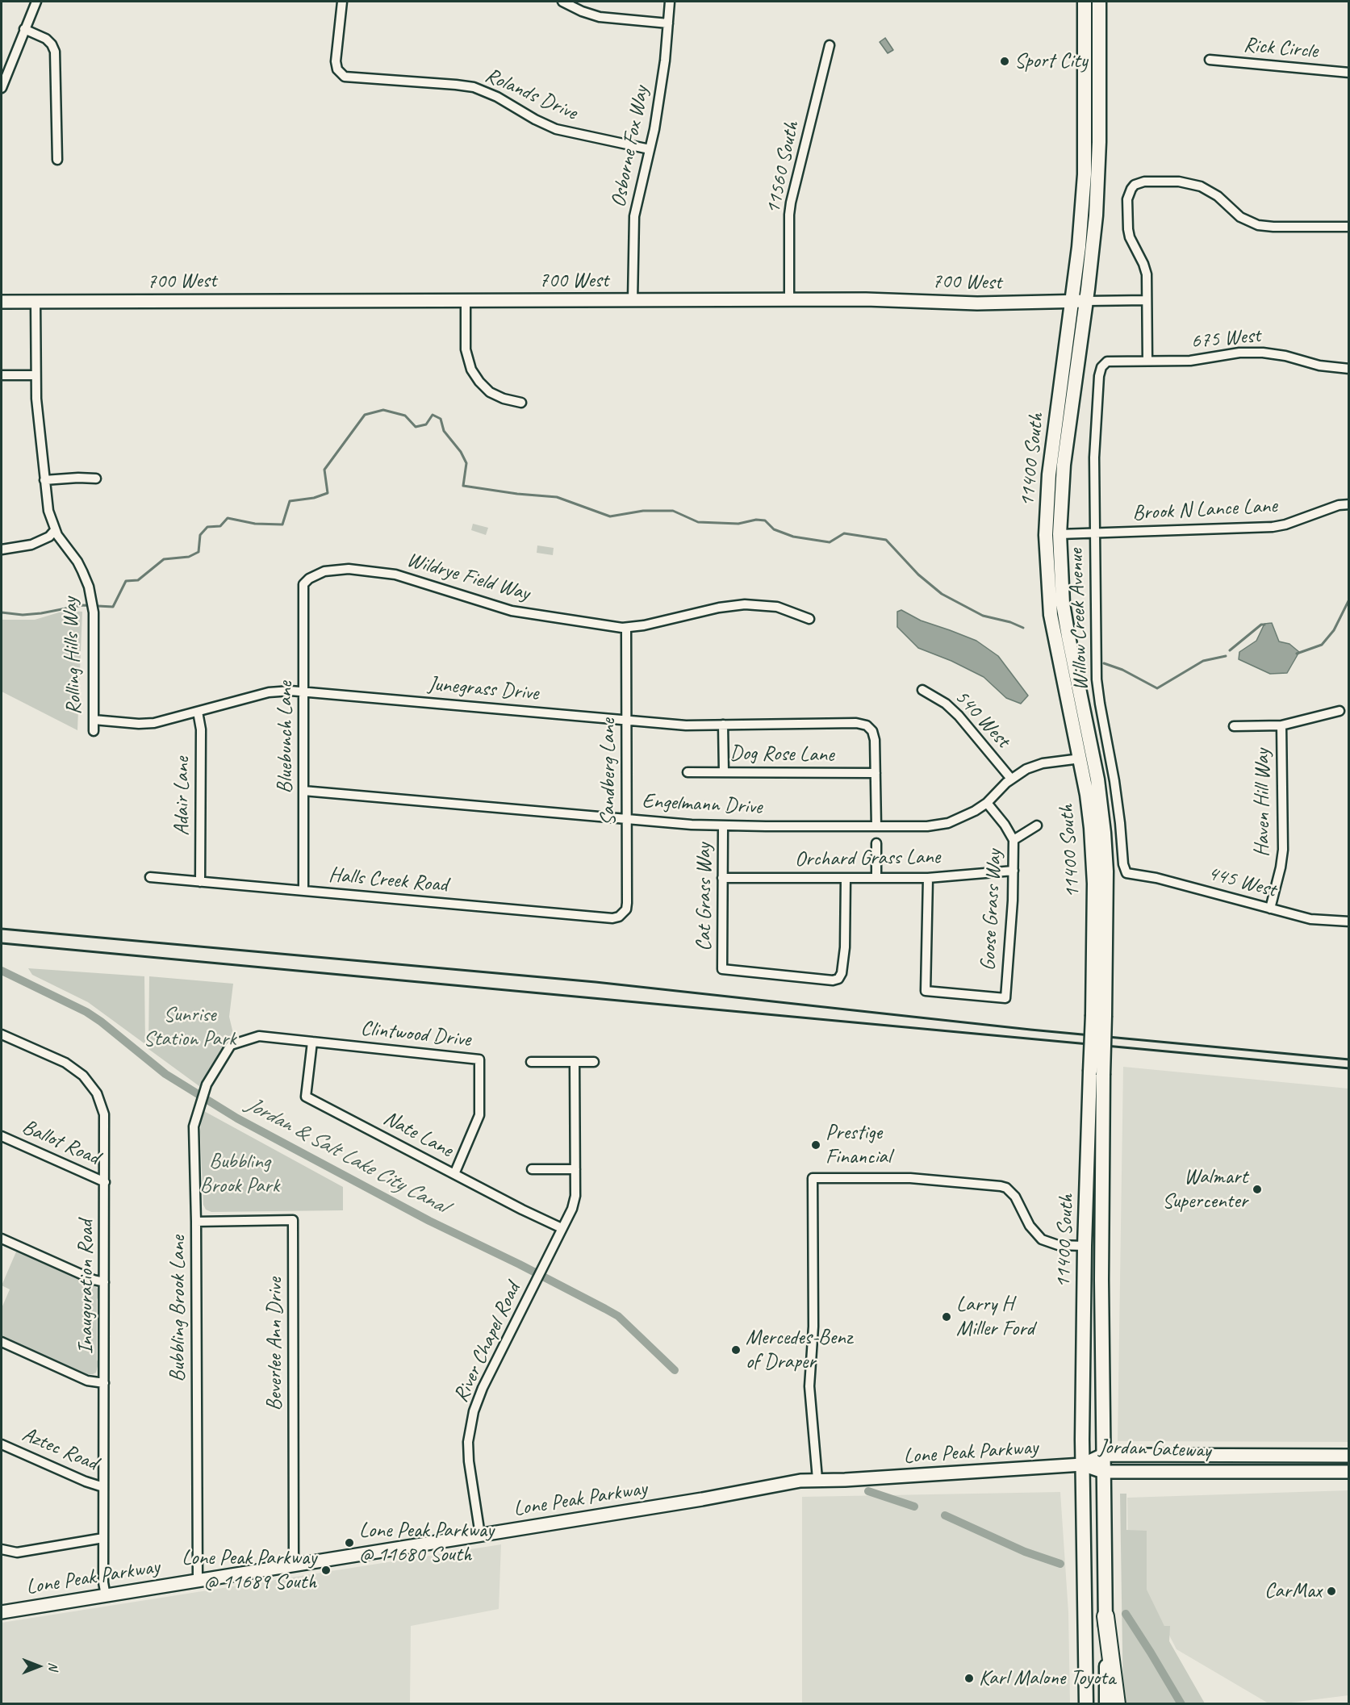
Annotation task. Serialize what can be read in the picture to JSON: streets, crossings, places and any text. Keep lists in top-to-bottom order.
{
  "streets": {
    "main road": [
      "700 West",
      "11400 South",
      "Jordan Gateway",
      "Lone Peak Parkway"
    ],
    "street": [
      "Rick Circle",
      "Rolands Drive",
      "Osborne Fox Way",
      "11560 South",
      "675 West",
      "Brook N Lance Lane",
      "Wildrye Field Way",
      "Willow Creek Avenue",
      "Rolling Hills Way",
      "Junegrass Drive",
      "540 West",
      "Bluebunch Lane",
      "Dog Rose Lane",
      "Sandberg Lane",
      "Adair Lane",
      "Haven Hill Way",
      "Engelmann Drive",
      "Orchard Grass Lane",
      "Halls Creek Road",
      "445 West",
      "Cat Grass Way",
      "Goose Grass Way",
      "Clintwood Drive",
      "Nate Lane",
      "Ballot Road",
      "Inauguration Road",
      "Bubbling Brook Lane",
      "River Chapel Road",
      "Beverlee Ann Drive",
      "Aztec Road"
    ]
  },
  "crossings": [
    ["Rolands Drive", "Osborne Fox Way"],
    ["Osborne Fox Way", "700 West"],
    ["11560 South", "700 West"],
    ["700 West", "11400 South"],
    ["700 West", "Rolling Hills Way"],
    ["675 West", "Willow Creek Avenue"],
    ["11400 South", "Brook N Lance Lane"],
    ["11400 South", "Engelmann Drive"],
    ["11400 South", "Jordan Gateway"],
    ["11400 South", "Lone Peak Parkway"],
    ["Brook N Lance Lane", "Willow Creek Avenue"],
    ["Wildrye Field Way", "Bluebunch Lane"],
    ["Wildrye Field Way", "Sandberg Lane"],
    ["Willow Creek Avenue", "445 West"],
    ["Rolling Hills Way", "Junegrass Drive"],
    ["Junegrass Drive", "Bluebunch Lane"],
    ["Junegrass Drive", "Dog Rose Lane"],
    ["Junegrass Drive", "Sandberg Lane"],
    ["Junegrass Drive", "Adair Lane"],
    ["540 West", "Engelmann Drive"],
    ["Bluebunch Lane", "Engelmann Drive"],
    ["Bluebunch Lane", "Halls Creek Road"],
    ["Sandberg Lane", "Engelmann Drive"],
    ["Sandberg Lane", "Halls Creek Road"],
    ["Adair Lane", "Halls Creek Road"],
    ["Haven Hill Way", "445 West"],
    ["Engelmann Drive", "Cat Grass Way"],
    ["Engelmann Drive", "Goose Grass Way"],
    ["Orchard Grass Lane", "Cat Grass Way"],
    ["Orchard Grass Lane", "Goose Grass Way"],
    ["Clintwood Drive", "Nate Lane"],
    ["Clintwood Drive", "Bubbling Brook Lane"],
    ["Nate Lane", "River Chapel Road"],
    ["Ballot Road", "Inauguration Road"],
    ["Inauguration Road", "Aztec Road"],
    ["Inauguration Road", "Lone Peak Parkway"],
    ["Bubbling Brook Lane", "Beverlee Ann Drive"],
    ["Bubbling Brook Lane", "Lone Peak Parkway"],
    ["River Chapel Road", "Lone Peak Parkway"],
    ["Beverlee Ann Drive", "Lone Peak Parkway"],
    ["Jordan Gateway", "Lone Peak Parkway"]
  ],
  "water": ["Jordan & Salt Lake City Canal"],
  "parks": ["Sunrise Station Park", "Bubbling Brook Park"],
  "places": [
    "Sport City",
    "Prestige Financial",
    "Walmart Supercenter",
    "Larry H Miller Ford",
    "Mercedes-Benz of Draper",
    "Lone Peak Parkway @ 11680 South",
    "Lone Peak Parkway @ 11689 South",
    "CarMax",
    "Karl Malone Toyota"
  ],
  "north": "right"
}
